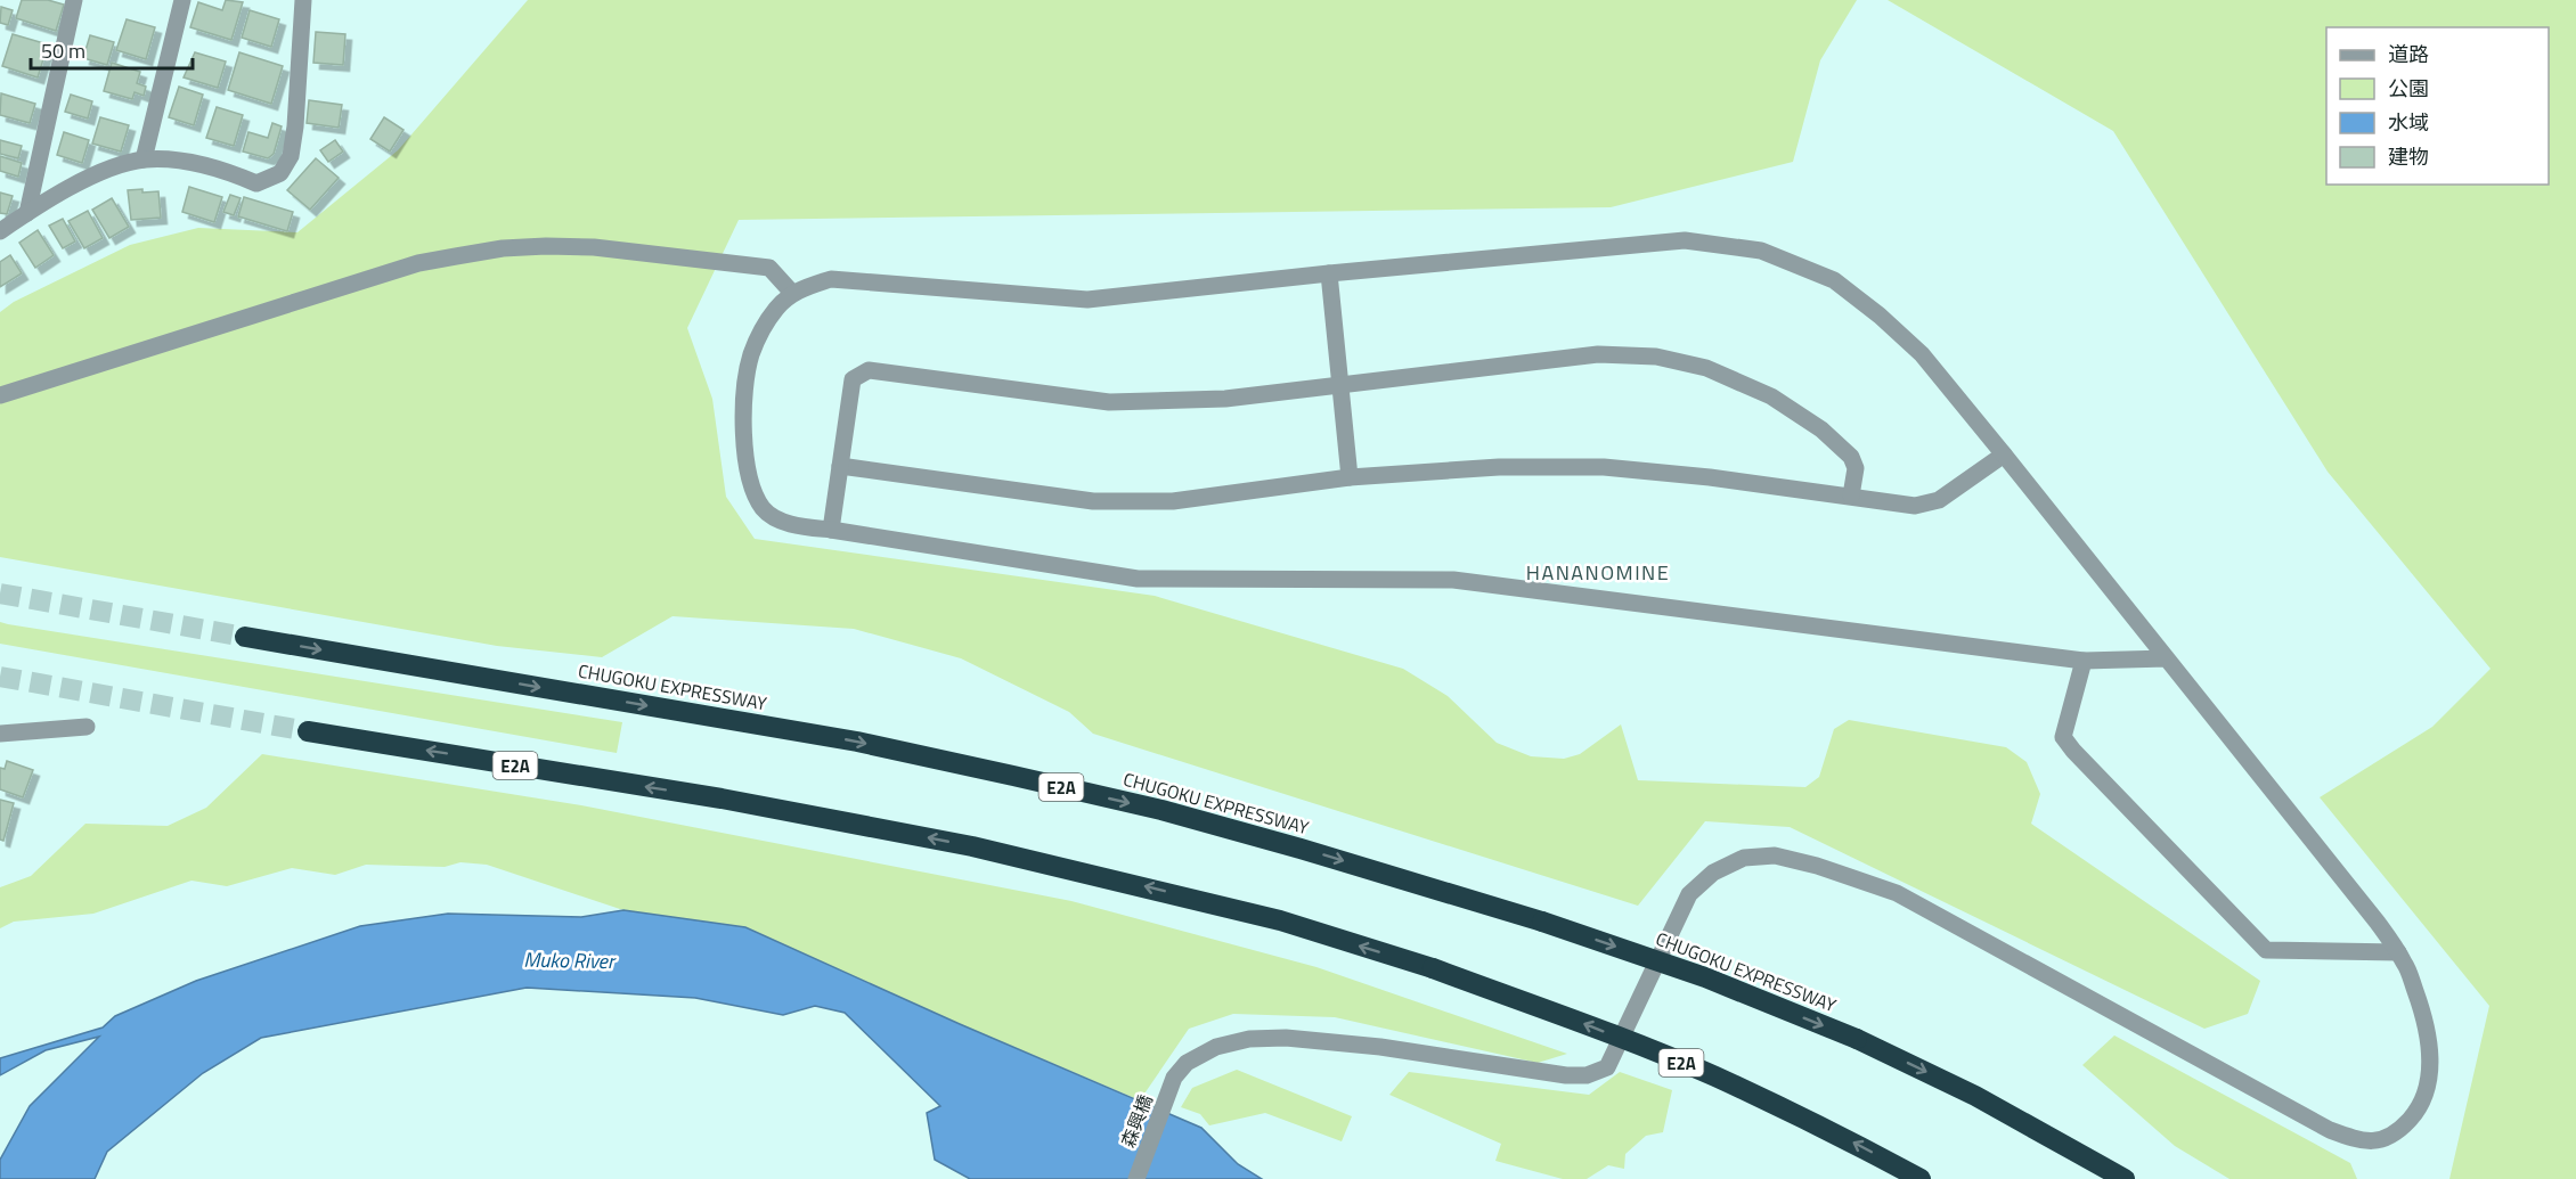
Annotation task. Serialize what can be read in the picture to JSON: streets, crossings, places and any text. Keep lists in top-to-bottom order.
{
  "streets": {
    "highway": ["CHUGOKU EXPRESSWAY", "E2A"],
    "street": ["森興橋"]
  },
  "districts": ["HANANOMINE"],
  "water": ["Muko River"],
  "legend": [
    "道路",
    "公園",
    "水域",
    "建物"
  ],
  "scale_bar": "50 m"
}
